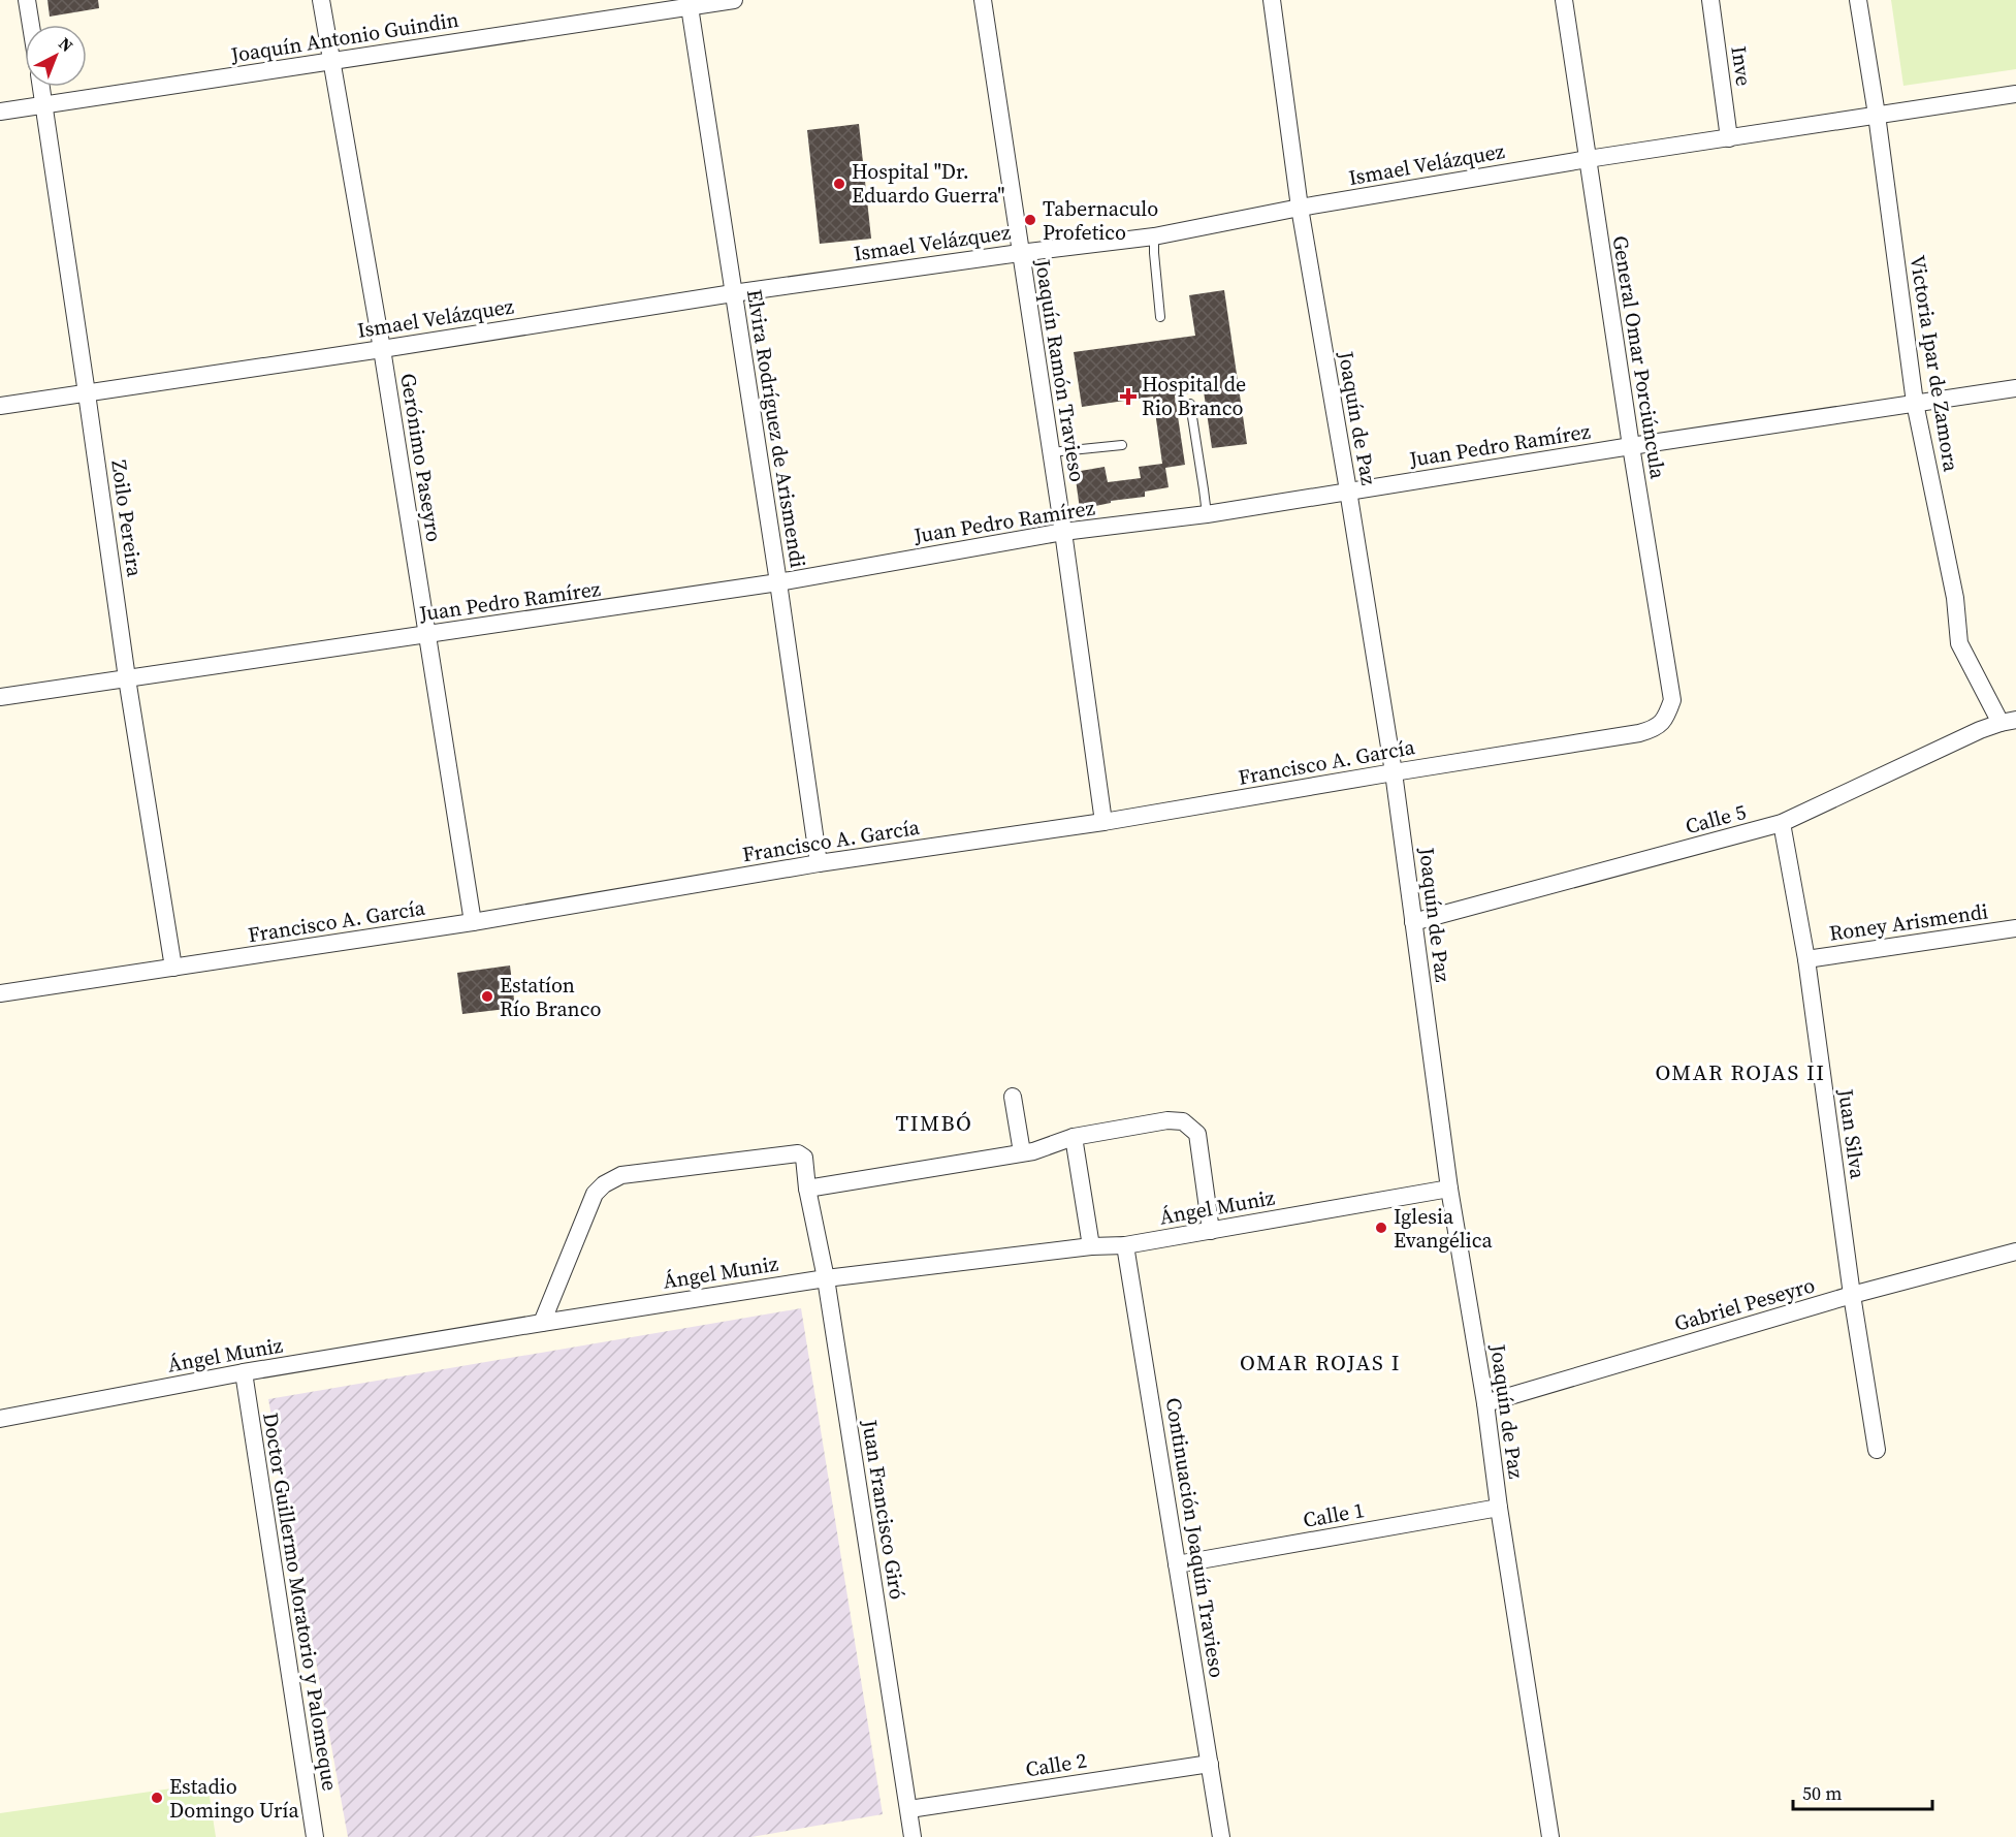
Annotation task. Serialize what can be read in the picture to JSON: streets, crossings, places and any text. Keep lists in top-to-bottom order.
{
  "streets": {
    "street": [
      "Joaquín Antonio Guindin",
      "Inve",
      "Ismael Velázquez",
      "General Omar Porciúncula",
      "Victoria Ipar de Zamora",
      "Joaquín Ramón Travieso",
      "Joaquín de Paz",
      "Elvira Rodríguez de Arismendi",
      "Juan Pedro Ramírez",
      "Gerónimo Paseyro",
      "Zoilo Pereira",
      "Francisco A. García",
      "Calle 5",
      "Roney Arismendi",
      "Juan Silva",
      "Ángel Muniz",
      "Gabriel Peseyro",
      "Juan Francisco Giró",
      "Calle 1",
      "Continuación Joaquín Travieso",
      "Doctor Guillermo Moratorio y Palomeque",
      "Calle 2"
    ]
  },
  "crossings": [
    ["Joaquín Antonio Guindin", "Elvira Rodríguez de Arismendi"],
    ["Joaquín Antonio Guindin", "Gerónimo Paseyro"],
    ["Joaquín Antonio Guindin", "Zoilo Pereira"],
    ["Inve", "Ismael Velázquez"],
    ["Ismael Velázquez", "General Omar Porciúncula"],
    ["Ismael Velázquez", "Victoria Ipar de Zamora"],
    ["Ismael Velázquez", "Joaquín Ramón Travieso"],
    ["Ismael Velázquez", "Joaquín de Paz"],
    ["Ismael Velázquez", "Elvira Rodríguez de Arismendi"],
    ["Ismael Velázquez", "Gerónimo Paseyro"],
    ["Ismael Velázquez", "Zoilo Pereira"],
    ["General Omar Porciúncula", "Juan Pedro Ramírez"],
    ["General Omar Porciúncula", "Francisco A. García"],
    ["Victoria Ipar de Zamora", "Juan Pedro Ramírez"],
    ["Victoria Ipar de Zamora", "Calle 5"],
    ["Joaquín Ramón Travieso", "Juan Pedro Ramírez"],
    ["Joaquín Ramón Travieso", "Francisco A. García"],
    ["Joaquín de Paz", "Juan Pedro Ramírez"],
    ["Joaquín de Paz", "Francisco A. García"],
    ["Joaquín de Paz", "Calle 5"],
    ["Joaquín de Paz", "Ángel Muniz"],
    ["Joaquín de Paz", "Gabriel Peseyro"],
    ["Joaquín de Paz", "Calle 1"],
    ["Elvira Rodríguez de Arismendi", "Juan Pedro Ramírez"],
    ["Elvira Rodríguez de Arismendi", "Francisco A. García"],
    ["Juan Pedro Ramírez", "Gerónimo Paseyro"],
    ["Juan Pedro Ramírez", "Zoilo Pereira"],
    ["Gerónimo Paseyro", "Francisco A. García"],
    ["Zoilo Pereira", "Francisco A. García"],
    ["Calle 5", "Juan Silva"],
    ["Roney Arismendi", "Juan Silva"],
    ["Juan Silva", "Gabriel Peseyro"],
    ["Ángel Muniz", "Juan Francisco Giró"],
    ["Ángel Muniz", "Continuación Joaquín Travieso"],
    ["Ángel Muniz", "Doctor Guillermo Moratorio y Palomeque"],
    ["Juan Francisco Giró", "Calle 2"],
    ["Calle 1", "Continuación Joaquín Travieso"],
    ["Continuación Joaquín Travieso", "Calle 2"]
  ],
  "districts": ["OMAR ROJAS II", "TIMBÓ", "OMAR ROJAS I"],
  "places": {
    "other": [
      "Hospital \"Dr. Eduardo Guerra\"",
      "Tabernaculo Profetico",
      "Estatíon Río Branco",
      "Iglesia Evangélica",
      "Estadio Domingo Uría"
    ],
    "health": ["Hospital de Rio Branco"]
  },
  "scale_bar": "50 m",
  "north": "top right"
}
